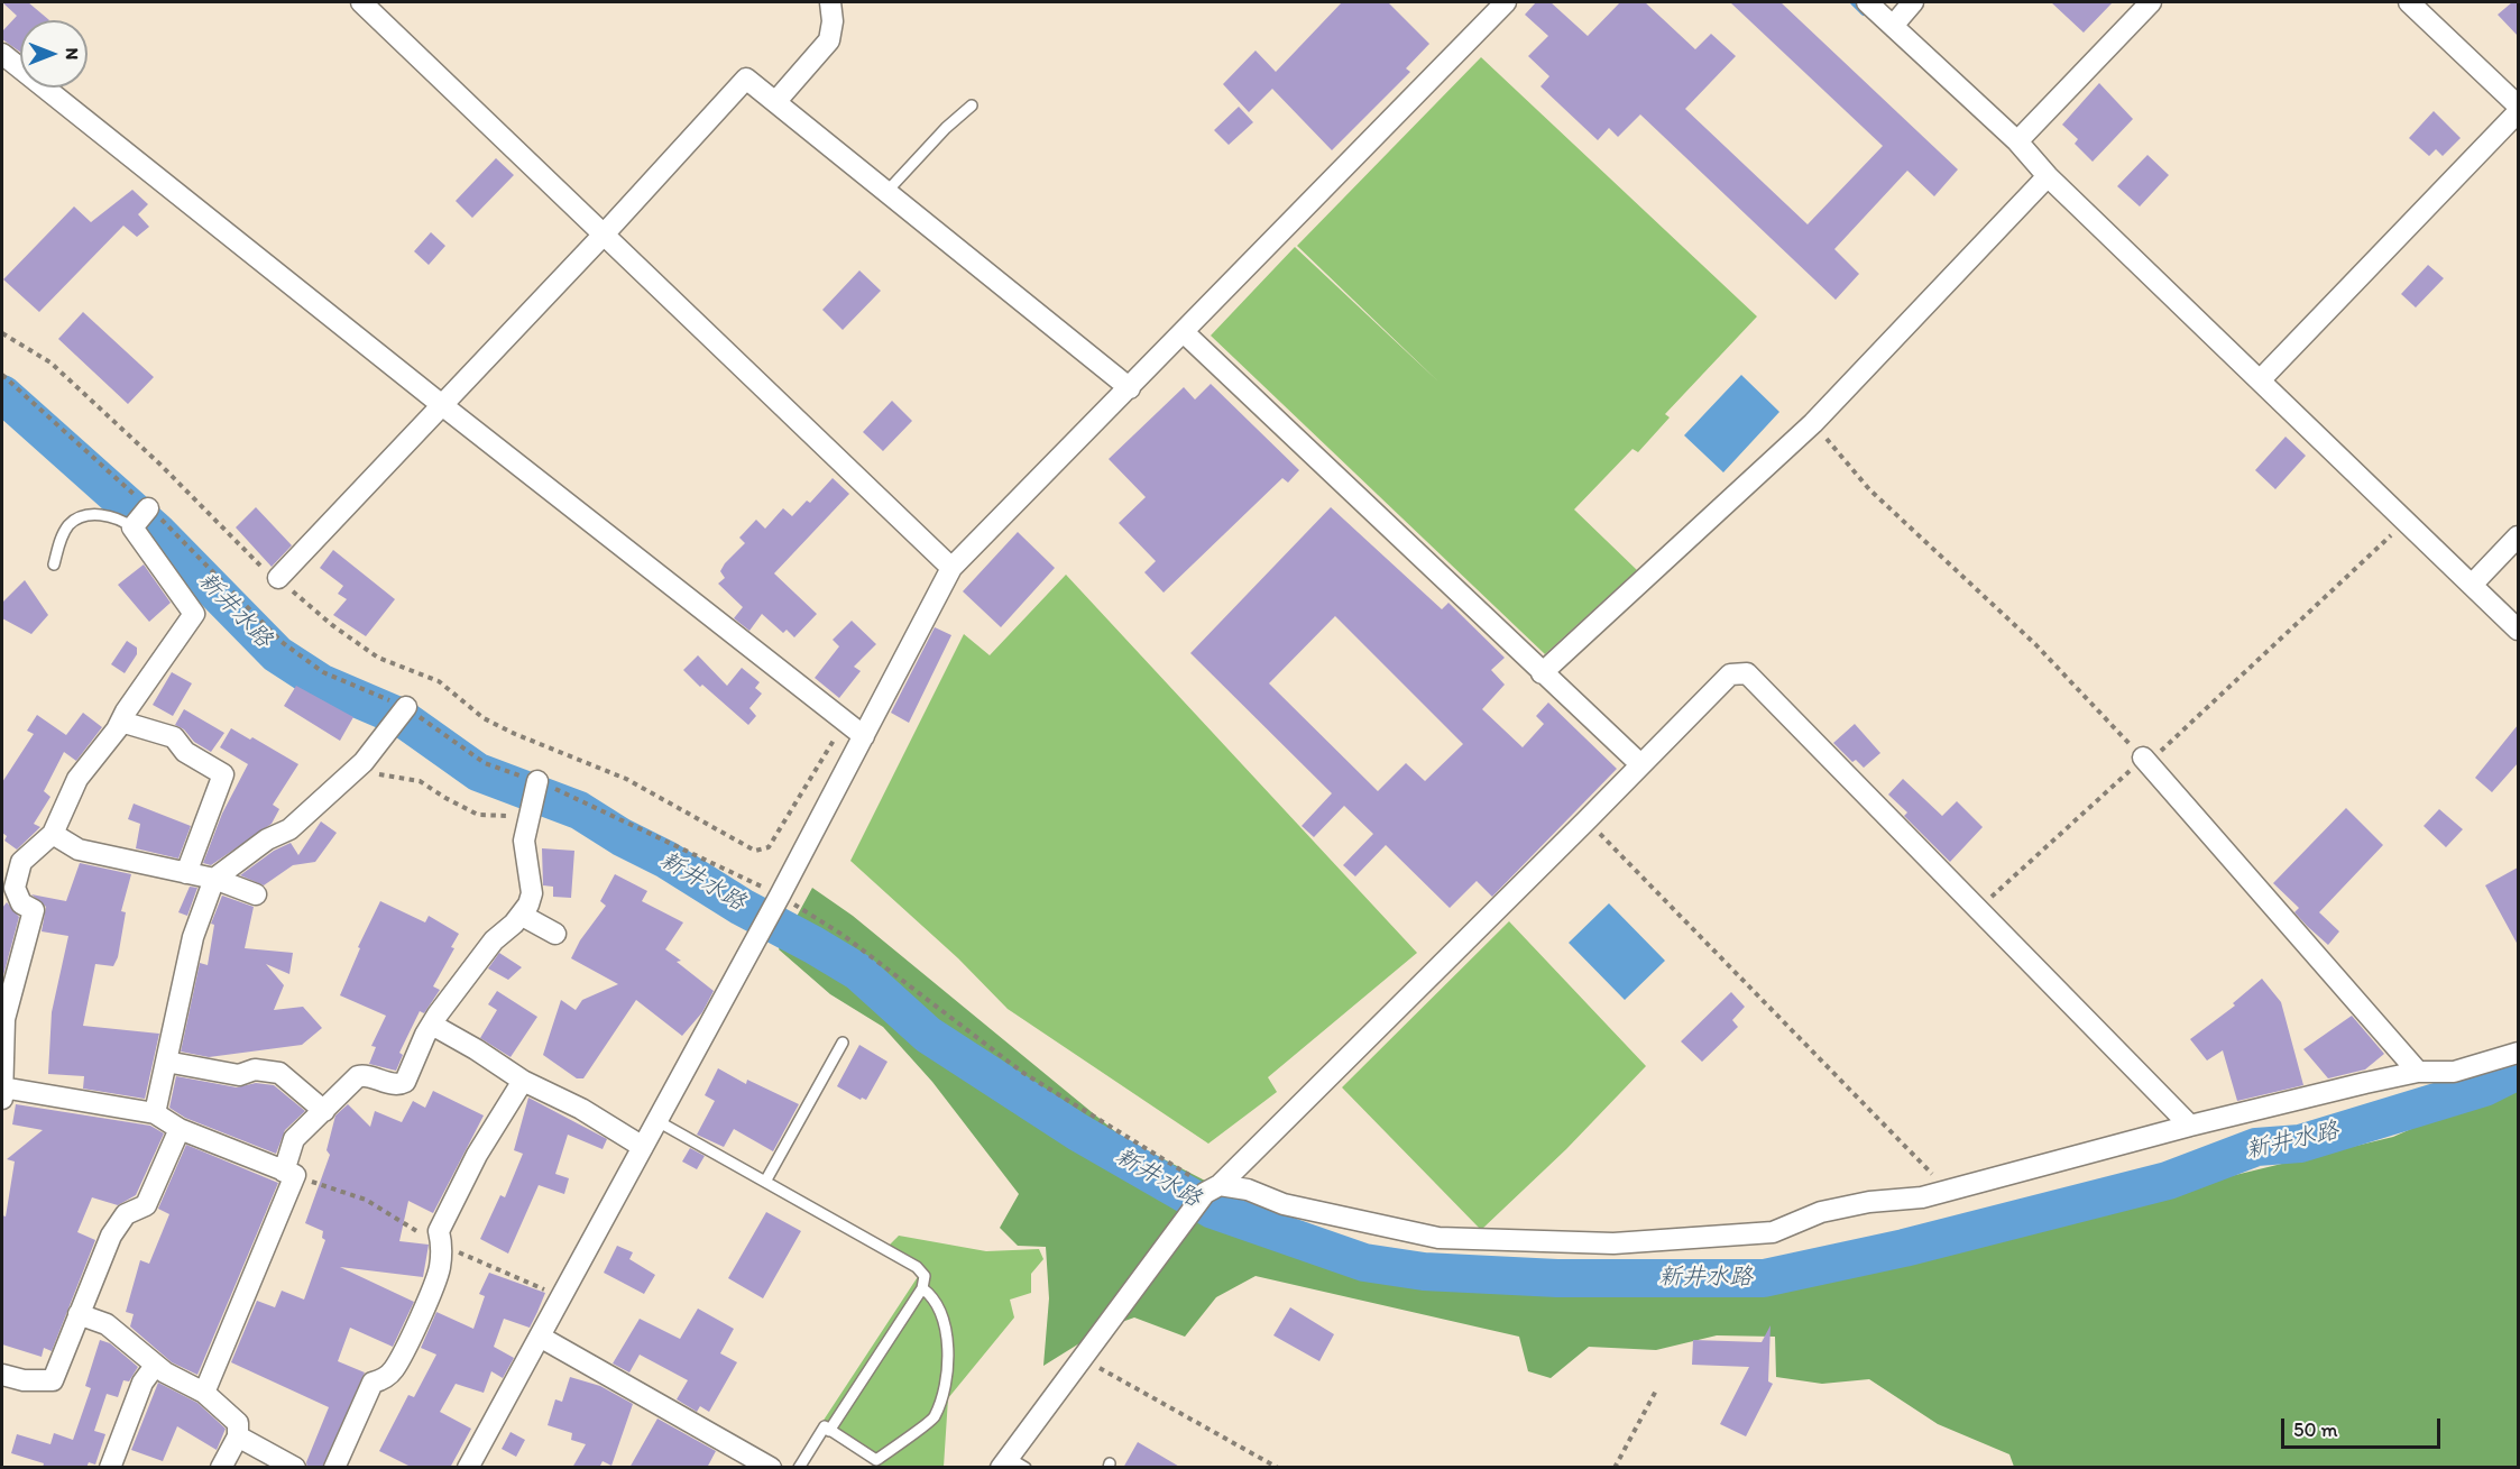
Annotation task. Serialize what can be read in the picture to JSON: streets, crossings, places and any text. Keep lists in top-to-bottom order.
{
  "water": ["新井水路"],
  "scale_bar": "50 m",
  "north": "right"
}
